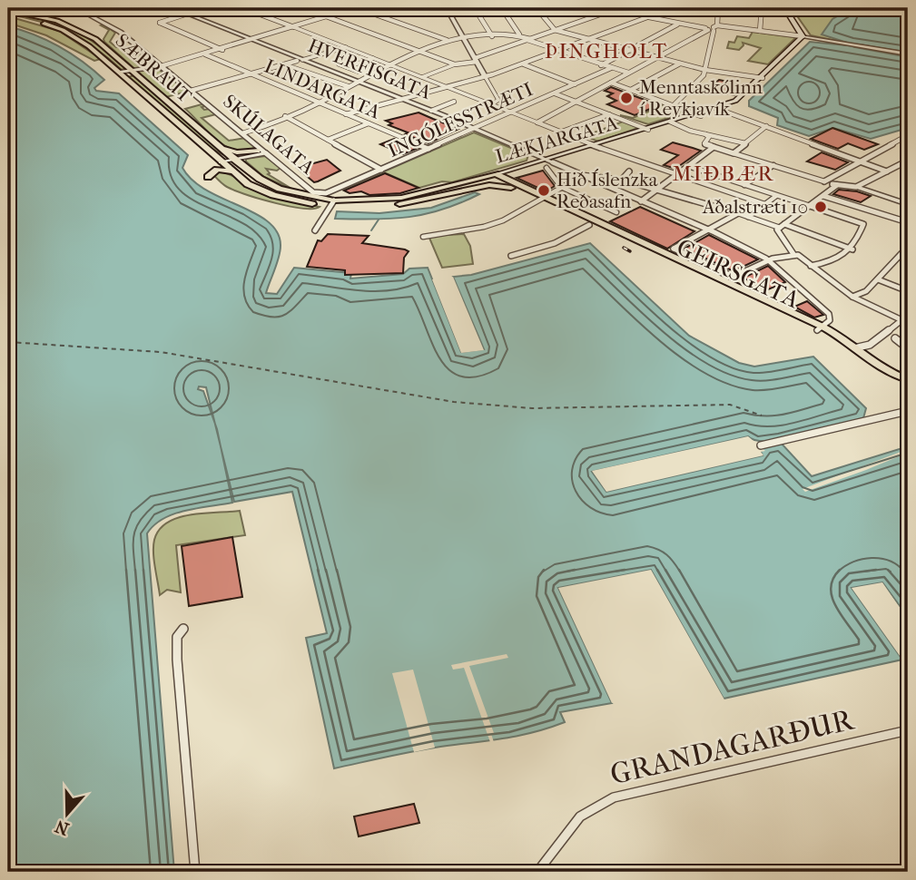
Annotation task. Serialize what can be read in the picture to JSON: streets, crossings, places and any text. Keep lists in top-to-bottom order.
{
  "streets": {
    "main road": ["SÆBRAUT", "LÆKJARGATA", "GEIRSGATA"],
    "street": [
      "HVERFISGATA",
      "LINDARGATA",
      "INGÓLFSSTRÆTI",
      "SKÚLAGATA",
      "GRANDAGARÐUR"
    ]
  },
  "crossings": [
    ["HVERFISGATA", "INGÓLFSSTRÆTI"],
    ["HVERFISGATA", "LÆKJARGATA"],
    ["LINDARGATA", "INGÓLFSSTRÆTI"],
    ["INGÓLFSSTRÆTI", "SKÚLAGATA"],
    ["LÆKJARGATA", "GEIRSGATA"]
  ],
  "districts": ["ÞINGHOLT", "MIÐBÆR"],
  "places": ["Menntaskólinn í Reykjavík", "Hið Íslenzka Reðasafn", "Aðalstræti 10"],
  "north": "bottom"
}
